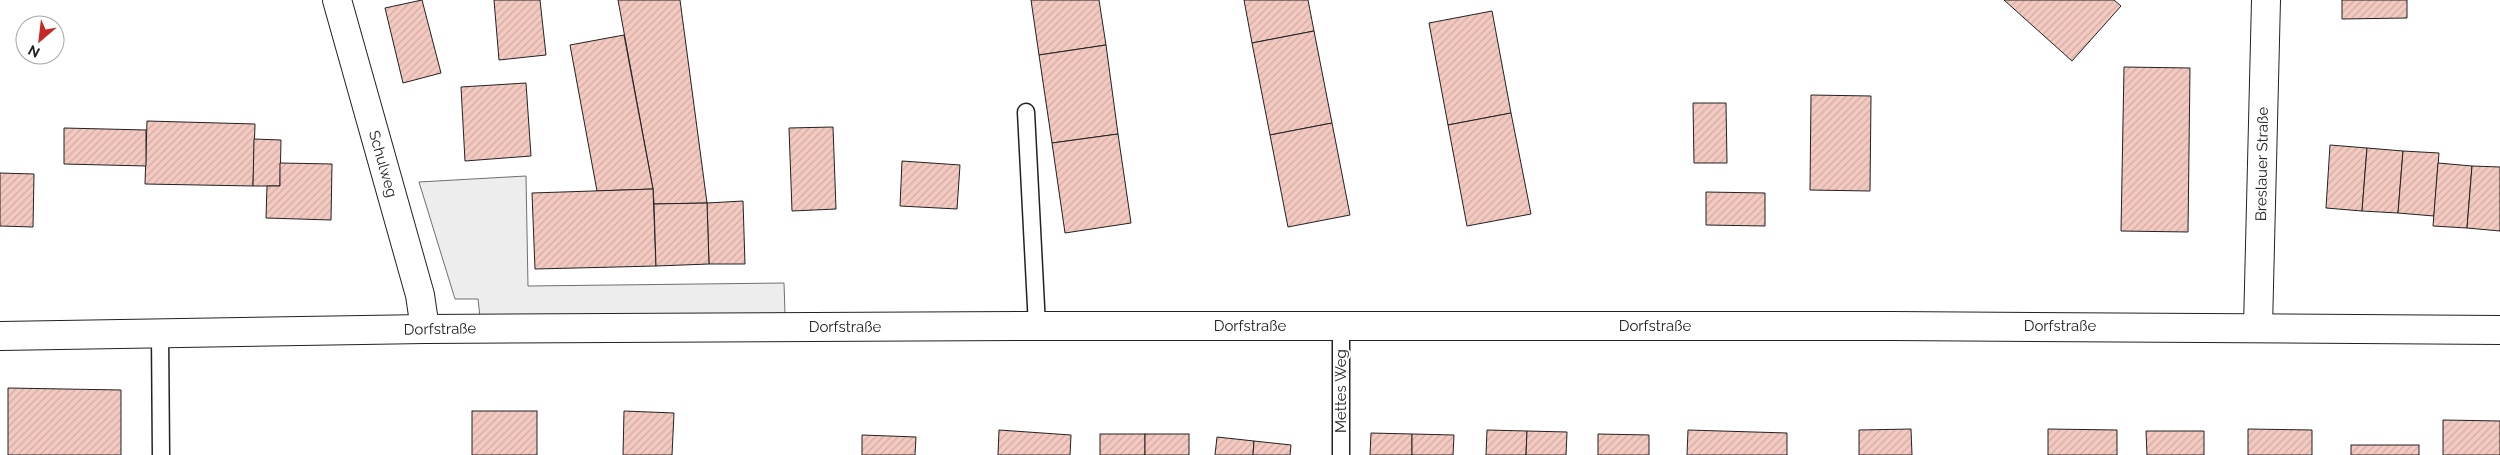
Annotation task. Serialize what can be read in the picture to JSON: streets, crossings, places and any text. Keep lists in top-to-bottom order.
{
  "streets": {
    "street": ["Schulweg", "Breslauer Straße", "Dorfstraße"],
    "lane": ["Mettes Weg"]
  },
  "crossings": [
    ["Schulweg", "Dorfstraße"],
    ["Breslauer Straße", "Dorfstraße"],
    ["Dorfstraße", "Mettes Weg"]
  ],
  "north": "bottom left"
}
